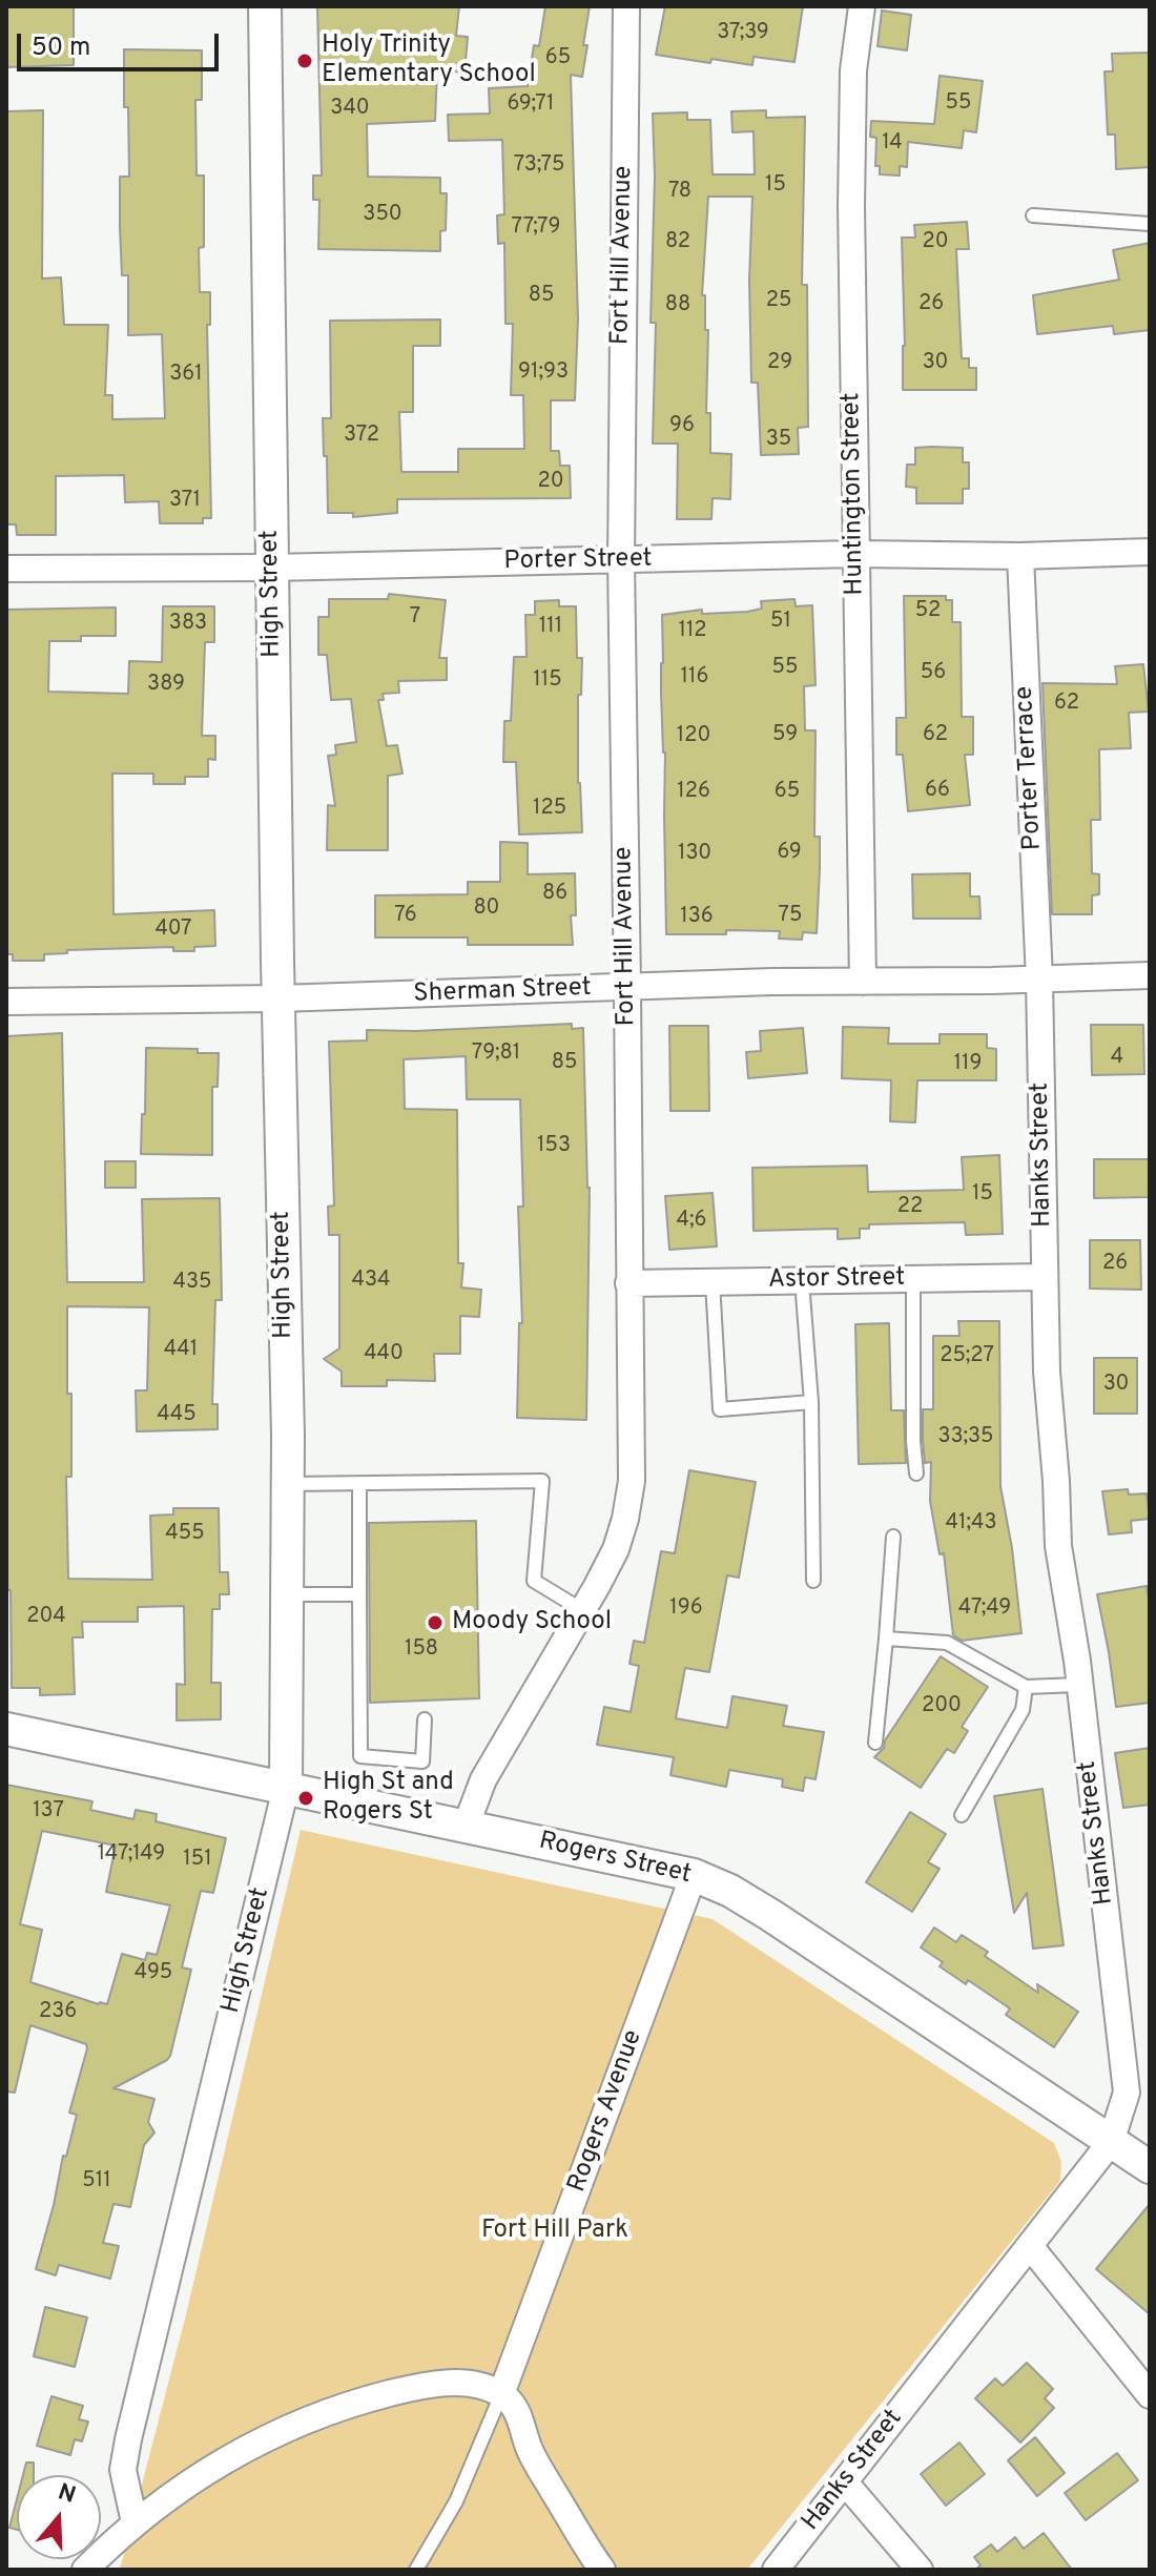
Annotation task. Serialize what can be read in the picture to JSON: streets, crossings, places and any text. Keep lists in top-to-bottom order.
{
  "streets": {
    "street": [
      "Fort Hill Avenue",
      "Huntington Street",
      "Porter Street",
      "High Street",
      "Porter Terrace",
      "Sherman Street",
      "Hanks Street",
      "Astor Street",
      "Rogers Street",
      "Rogers Avenue"
    ]
  },
  "crossings": [
    ["Fort Hill Avenue", "Porter Street"],
    ["Fort Hill Avenue", "Sherman Street"],
    ["Fort Hill Avenue", "Astor Street"],
    ["Fort Hill Avenue", "Rogers Street"],
    ["Huntington Street", "Porter Street"],
    ["Huntington Street", "Sherman Street"],
    ["Porter Street", "High Street"],
    ["Porter Street", "Porter Terrace"],
    ["High Street", "Sherman Street"],
    ["High Street", "Rogers Street"],
    ["Porter Terrace", "Sherman Street"],
    ["Porter Terrace", "Hanks Street"],
    ["Sherman Street", "Hanks Street"],
    ["Hanks Street", "Astor Street"],
    ["Hanks Street", "Rogers Street"],
    ["Rogers Street", "Rogers Avenue"]
  ],
  "parks": ["Fort Hill Park"],
  "places": ["Holy Trinity Elementary School", "Moody School", "High St and Rogers St"],
  "house_numbers": [
    "37;39",
    "65",
    "55",
    "69;71",
    "340",
    "14",
    "73;75",
    "15",
    "78",
    "350",
    "77;79",
    "82",
    "20",
    "85",
    "25",
    "26",
    "88",
    "29",
    "30",
    "91;93",
    "361",
    "96",
    "372",
    "35",
    "20",
    "371",
    "52",
    "7",
    "51",
    "383",
    "111",
    "112",
    "55",
    "56",
    "116",
    "115",
    "389",
    "62",
    "59",
    "62",
    "120",
    "66",
    "126",
    "65",
    "125",
    "69",
    "130",
    "86",
    "80",
    "76",
    "75",
    "136",
    "407",
    "79;81",
    "4",
    "85",
    "119",
    "153",
    "15",
    "22",
    "4;6",
    "26",
    "434",
    "435",
    "441",
    "440",
    "25;27",
    "30",
    "445",
    "33;35",
    "41;43",
    "455",
    "196",
    "47;49",
    "204",
    "158",
    "200",
    "137",
    "147;149",
    "151",
    "495",
    "236",
    "511"
  ],
  "scale_bar": "50 m",
  "north": "top"
}
